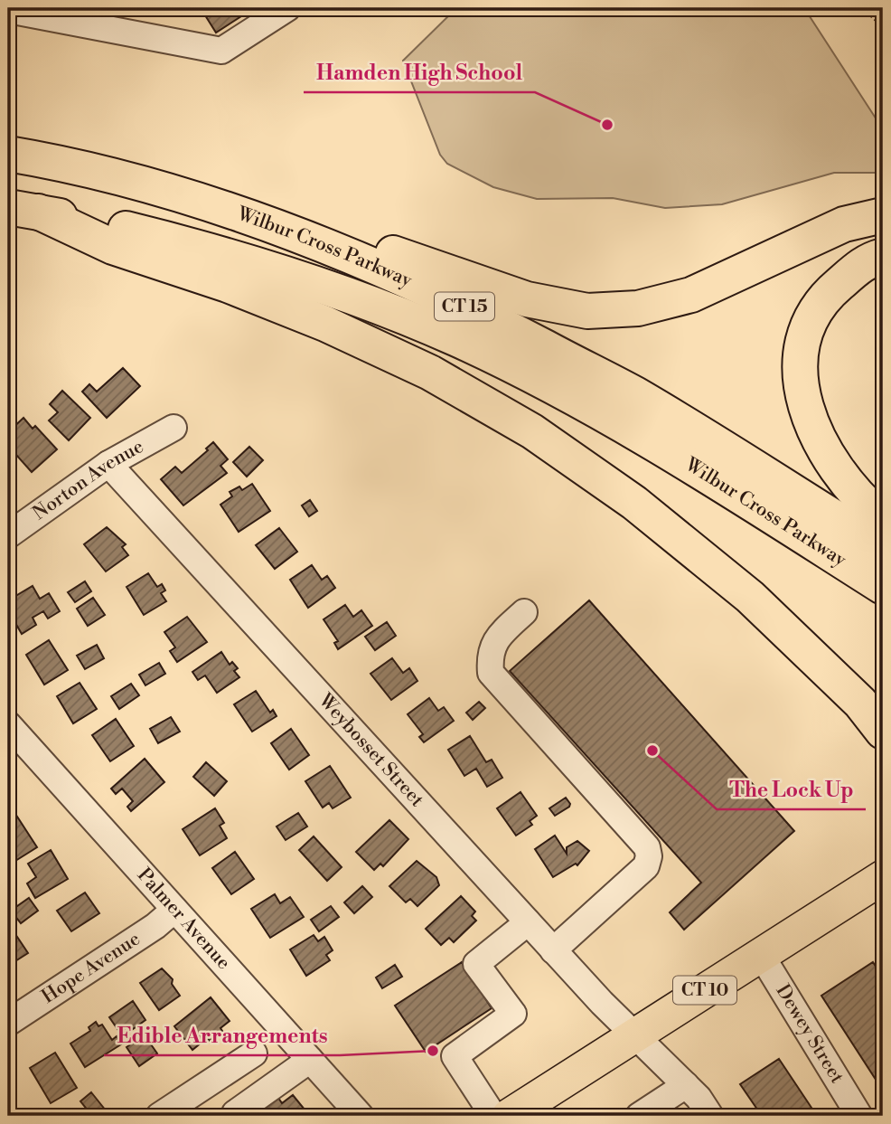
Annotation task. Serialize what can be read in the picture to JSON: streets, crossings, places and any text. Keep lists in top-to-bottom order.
{
  "streets": {
    "highway": ["Wilbur Cross Parkway", "CT 15"],
    "main road": ["CT 10"],
    "street": [
      "Norton Avenue",
      "Weybosset Street",
      "Palmer Avenue",
      "Hope Avenue",
      "Dewey Street"
    ]
  },
  "crossings": [
    ["Norton Avenue", "Weybosset Street"],
    ["Weybosset Street", "CT 10"],
    ["Palmer Avenue", "Hope Avenue"],
    ["CT 10", "Dewey Street"]
  ],
  "places": ["Hamden High School", "The Lock Up", "Edible Arrangements"]
}
